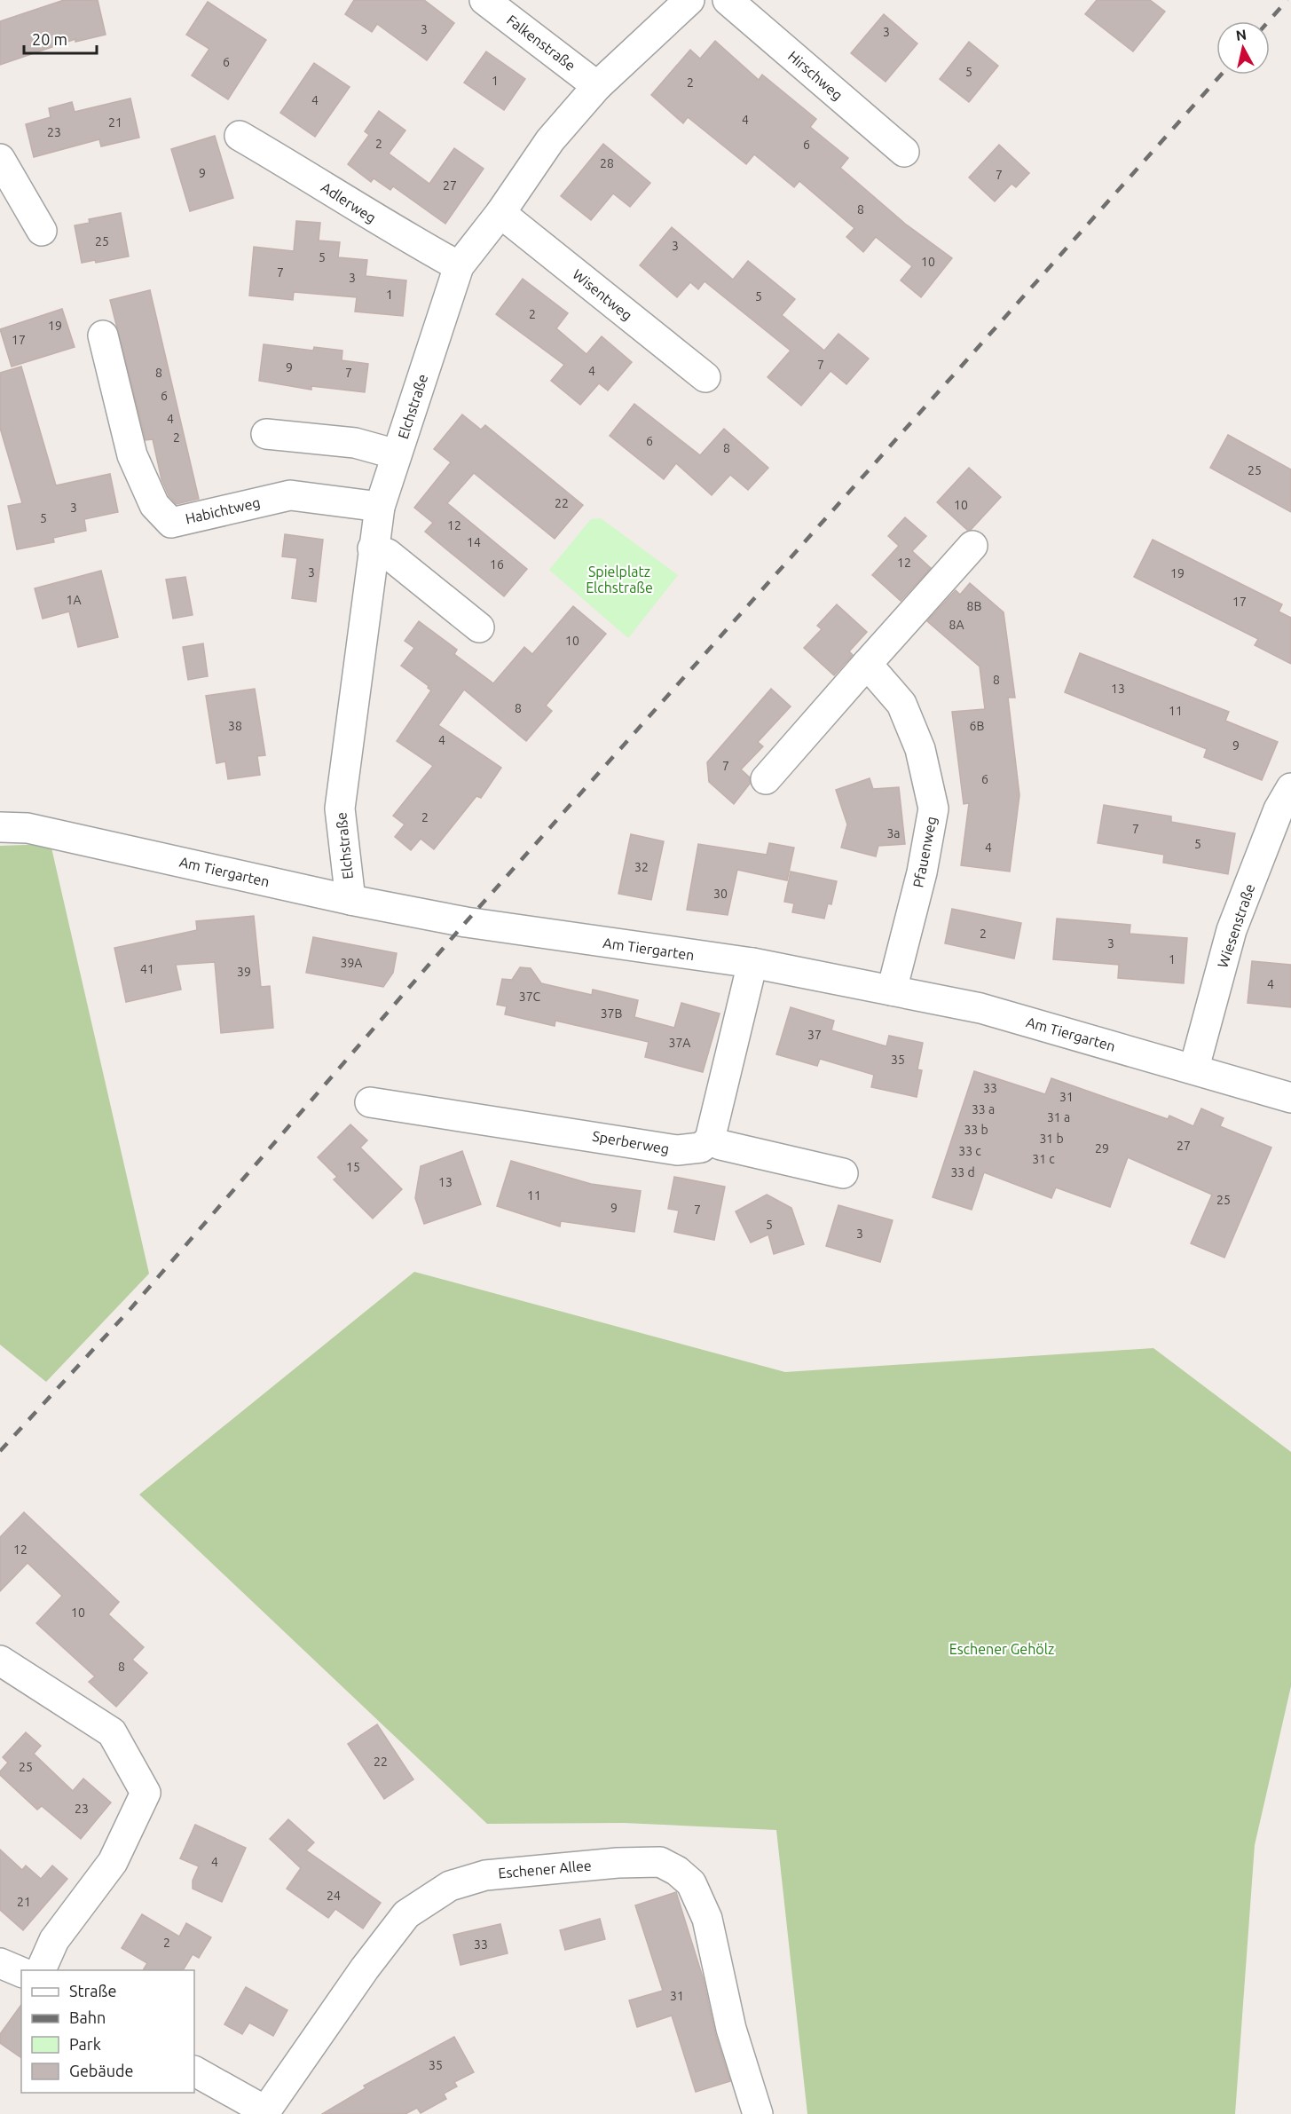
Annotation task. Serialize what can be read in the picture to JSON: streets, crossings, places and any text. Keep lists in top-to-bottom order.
{
  "streets": {
    "street": [
      "Falkenstraße",
      "Hirschweg",
      "Adlerweg",
      "Wisentweg",
      "Elchstraße",
      "Habichtweg",
      "Pfauenweg",
      "Am Tiergarten",
      "Wiesenstraße",
      "Sperberweg",
      "Eschener Allee"
    ]
  },
  "crossings": [
    ["Falkenstraße", "Elchstraße"],
    ["Adlerweg", "Elchstraße"],
    ["Wisentweg", "Elchstraße"],
    ["Elchstraße", "Habichtweg"],
    ["Elchstraße", "Am Tiergarten"],
    ["Pfauenweg", "Am Tiergarten"],
    ["Am Tiergarten", "Wiesenstraße"]
  ],
  "parks": ["Spielplatz Elchstraße", "Eschener Gehölz"],
  "house_numbers": [
    "3",
    "3",
    "6",
    "5",
    "1",
    "2",
    "4",
    "4",
    "21",
    "23",
    "2",
    "6",
    "28",
    "9",
    "7",
    "27",
    "8",
    "25",
    "3",
    "5",
    "10",
    "7",
    "3",
    "1",
    "5",
    "2",
    "19",
    "17",
    "7",
    "9",
    "4",
    "8",
    "7",
    "6",
    "4",
    "2",
    "6",
    "8",
    "25",
    "22",
    "10",
    "3",
    "5",
    "12",
    "14",
    "12",
    "16",
    "3",
    "19",
    "1A",
    "17",
    "8B",
    "8A",
    "10",
    "8",
    "13",
    "8",
    "11",
    "38",
    "6B",
    "4",
    "9",
    "7",
    "6",
    "2",
    "7",
    "3a",
    "5",
    "4",
    "32",
    "30",
    "2",
    "3",
    "1",
    "39A",
    "41",
    "39",
    "4",
    "37C",
    "37B",
    "37",
    "37A",
    "35",
    "33",
    "31",
    "33 a",
    "31 a",
    "33 b",
    "31 b",
    "27",
    "29",
    "33 c",
    "31 c",
    "15",
    "33 d",
    "13",
    "11",
    "25",
    "9",
    "7",
    "5",
    "3",
    "12",
    "10",
    "8",
    "22",
    "25",
    "23",
    "4",
    "24",
    "21",
    "2",
    "33",
    "31",
    "35"
  ],
  "legend": [
    "Straße",
    "Bahn",
    "Park",
    "Gebäude"
  ],
  "scale_bar": "20 m",
  "north": "top"
}
